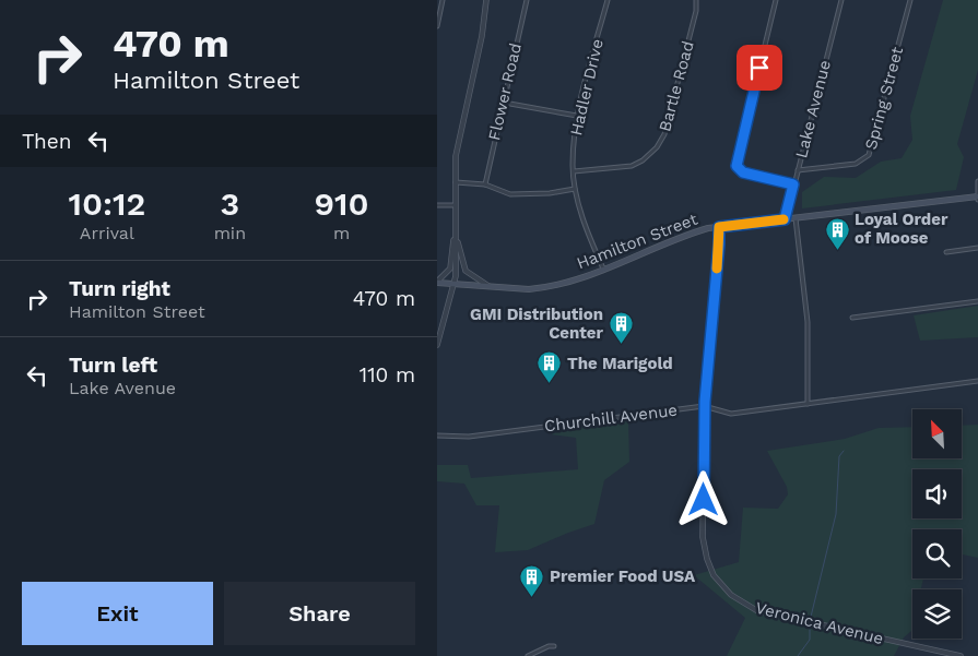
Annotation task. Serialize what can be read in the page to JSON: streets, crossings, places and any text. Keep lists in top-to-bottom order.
{
  "streets": {
    "main road": ["Hamilton Street"],
    "street": [
      "Bartle Road",
      "Hadler Drive",
      "Flower Road",
      "Spring Street",
      "Lake Avenue",
      "Churchill Avenue",
      "Veronica Avenue"
    ]
  },
  "crossings": [
    ["Bartle Road", "Hadler Drive"],
    ["Hadler Drive", "Hamilton Street"],
    ["Spring Street", "Lake Avenue"],
    ["Lake Avenue", "Hamilton Street"],
    ["Hamilton Street", "Veronica Avenue"],
    ["Churchill Avenue", "Veronica Avenue"]
  ],
  "places": {
    "building": [
      "Loyal Order of Moose",
      "GMI Distribution Center",
      "The Marigold",
      "Premier Food USA"
    ]
  },
  "north": "top left",
  "page": {
    "turn": ["470 m", "Hamilton Street"],
    "then": "Then",
    "eta": [
      "10:12",
      "Arrival",
      "3",
      "min",
      "910",
      "m"
    ],
    "list": [
      {
        "name": "Turn right",
        "note": "Hamilton Street",
        "value": "470 m"
      },
      {
        "name": "Turn left",
        "note": "Lake Avenue",
        "value": "110 m"
      }
    ],
    "buttons": ["Exit", "Share"]
  }
}
